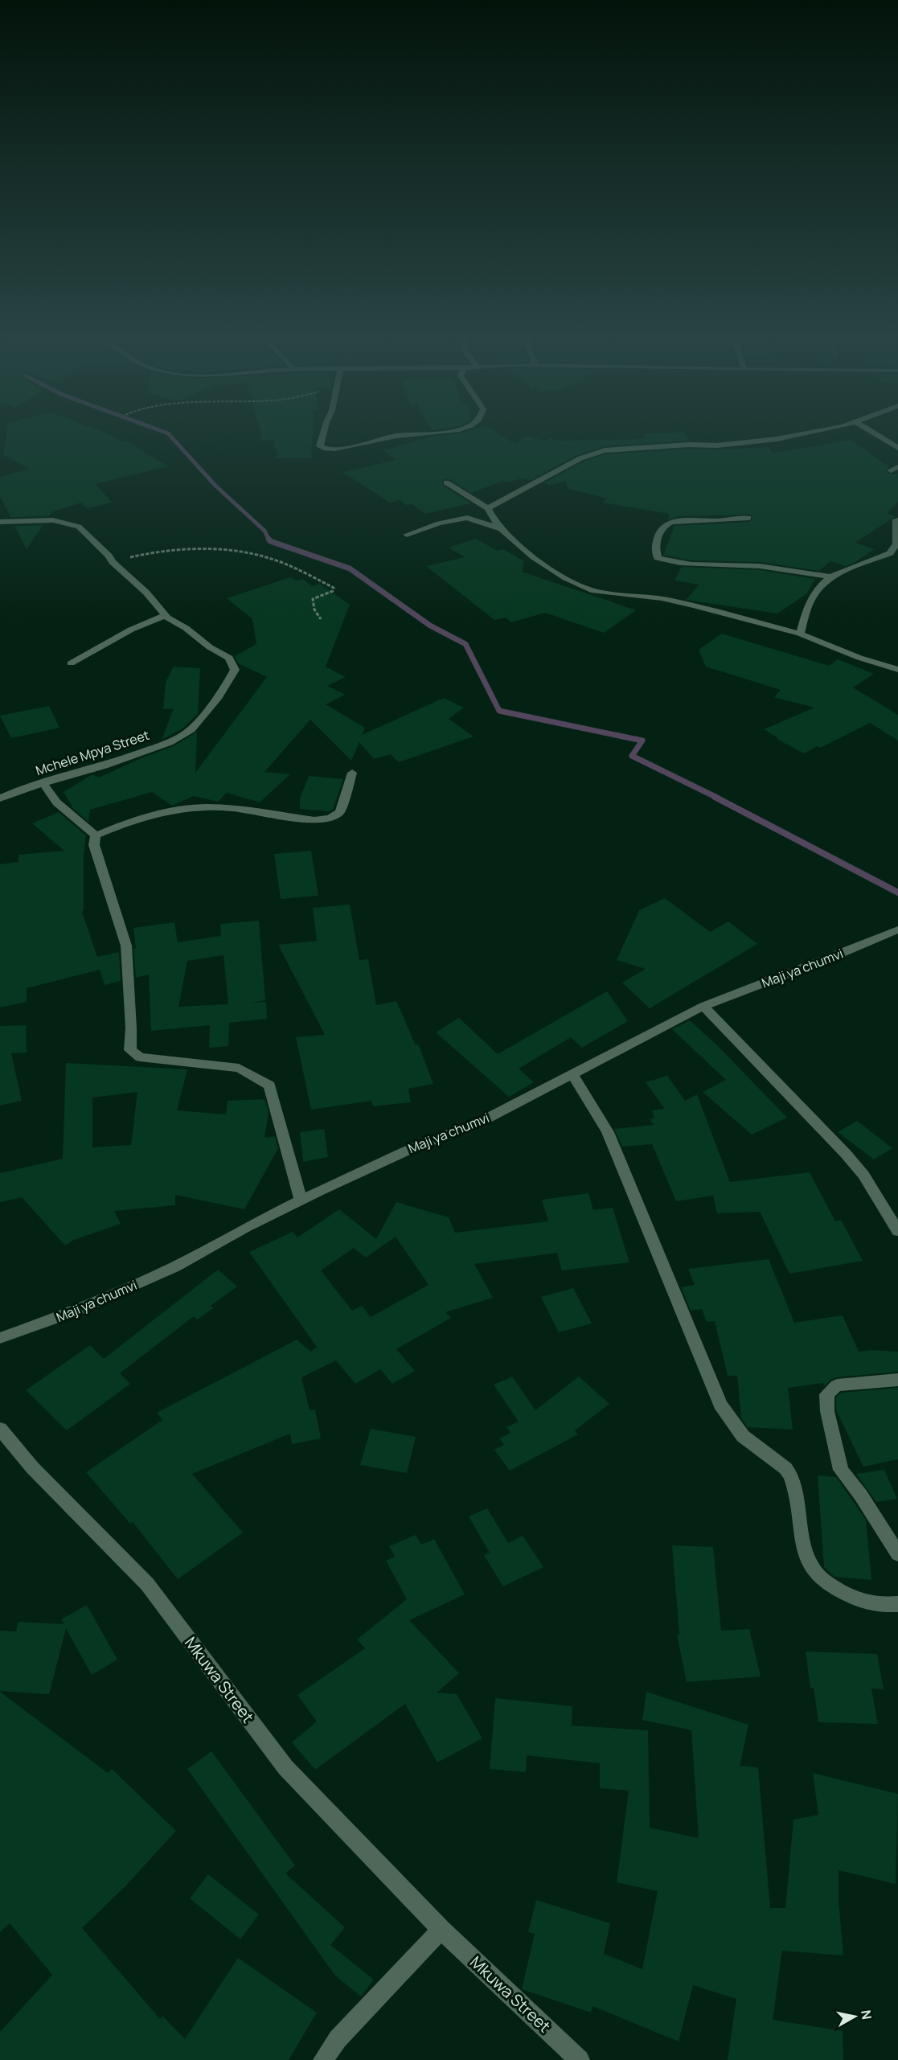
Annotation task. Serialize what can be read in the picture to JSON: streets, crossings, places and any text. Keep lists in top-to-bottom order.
{
  "streets": {
    "street": ["Mchele Mpya Street", "Maji ya chumvi", "Mkuwa Street"]
  },
  "north": "right"
}
